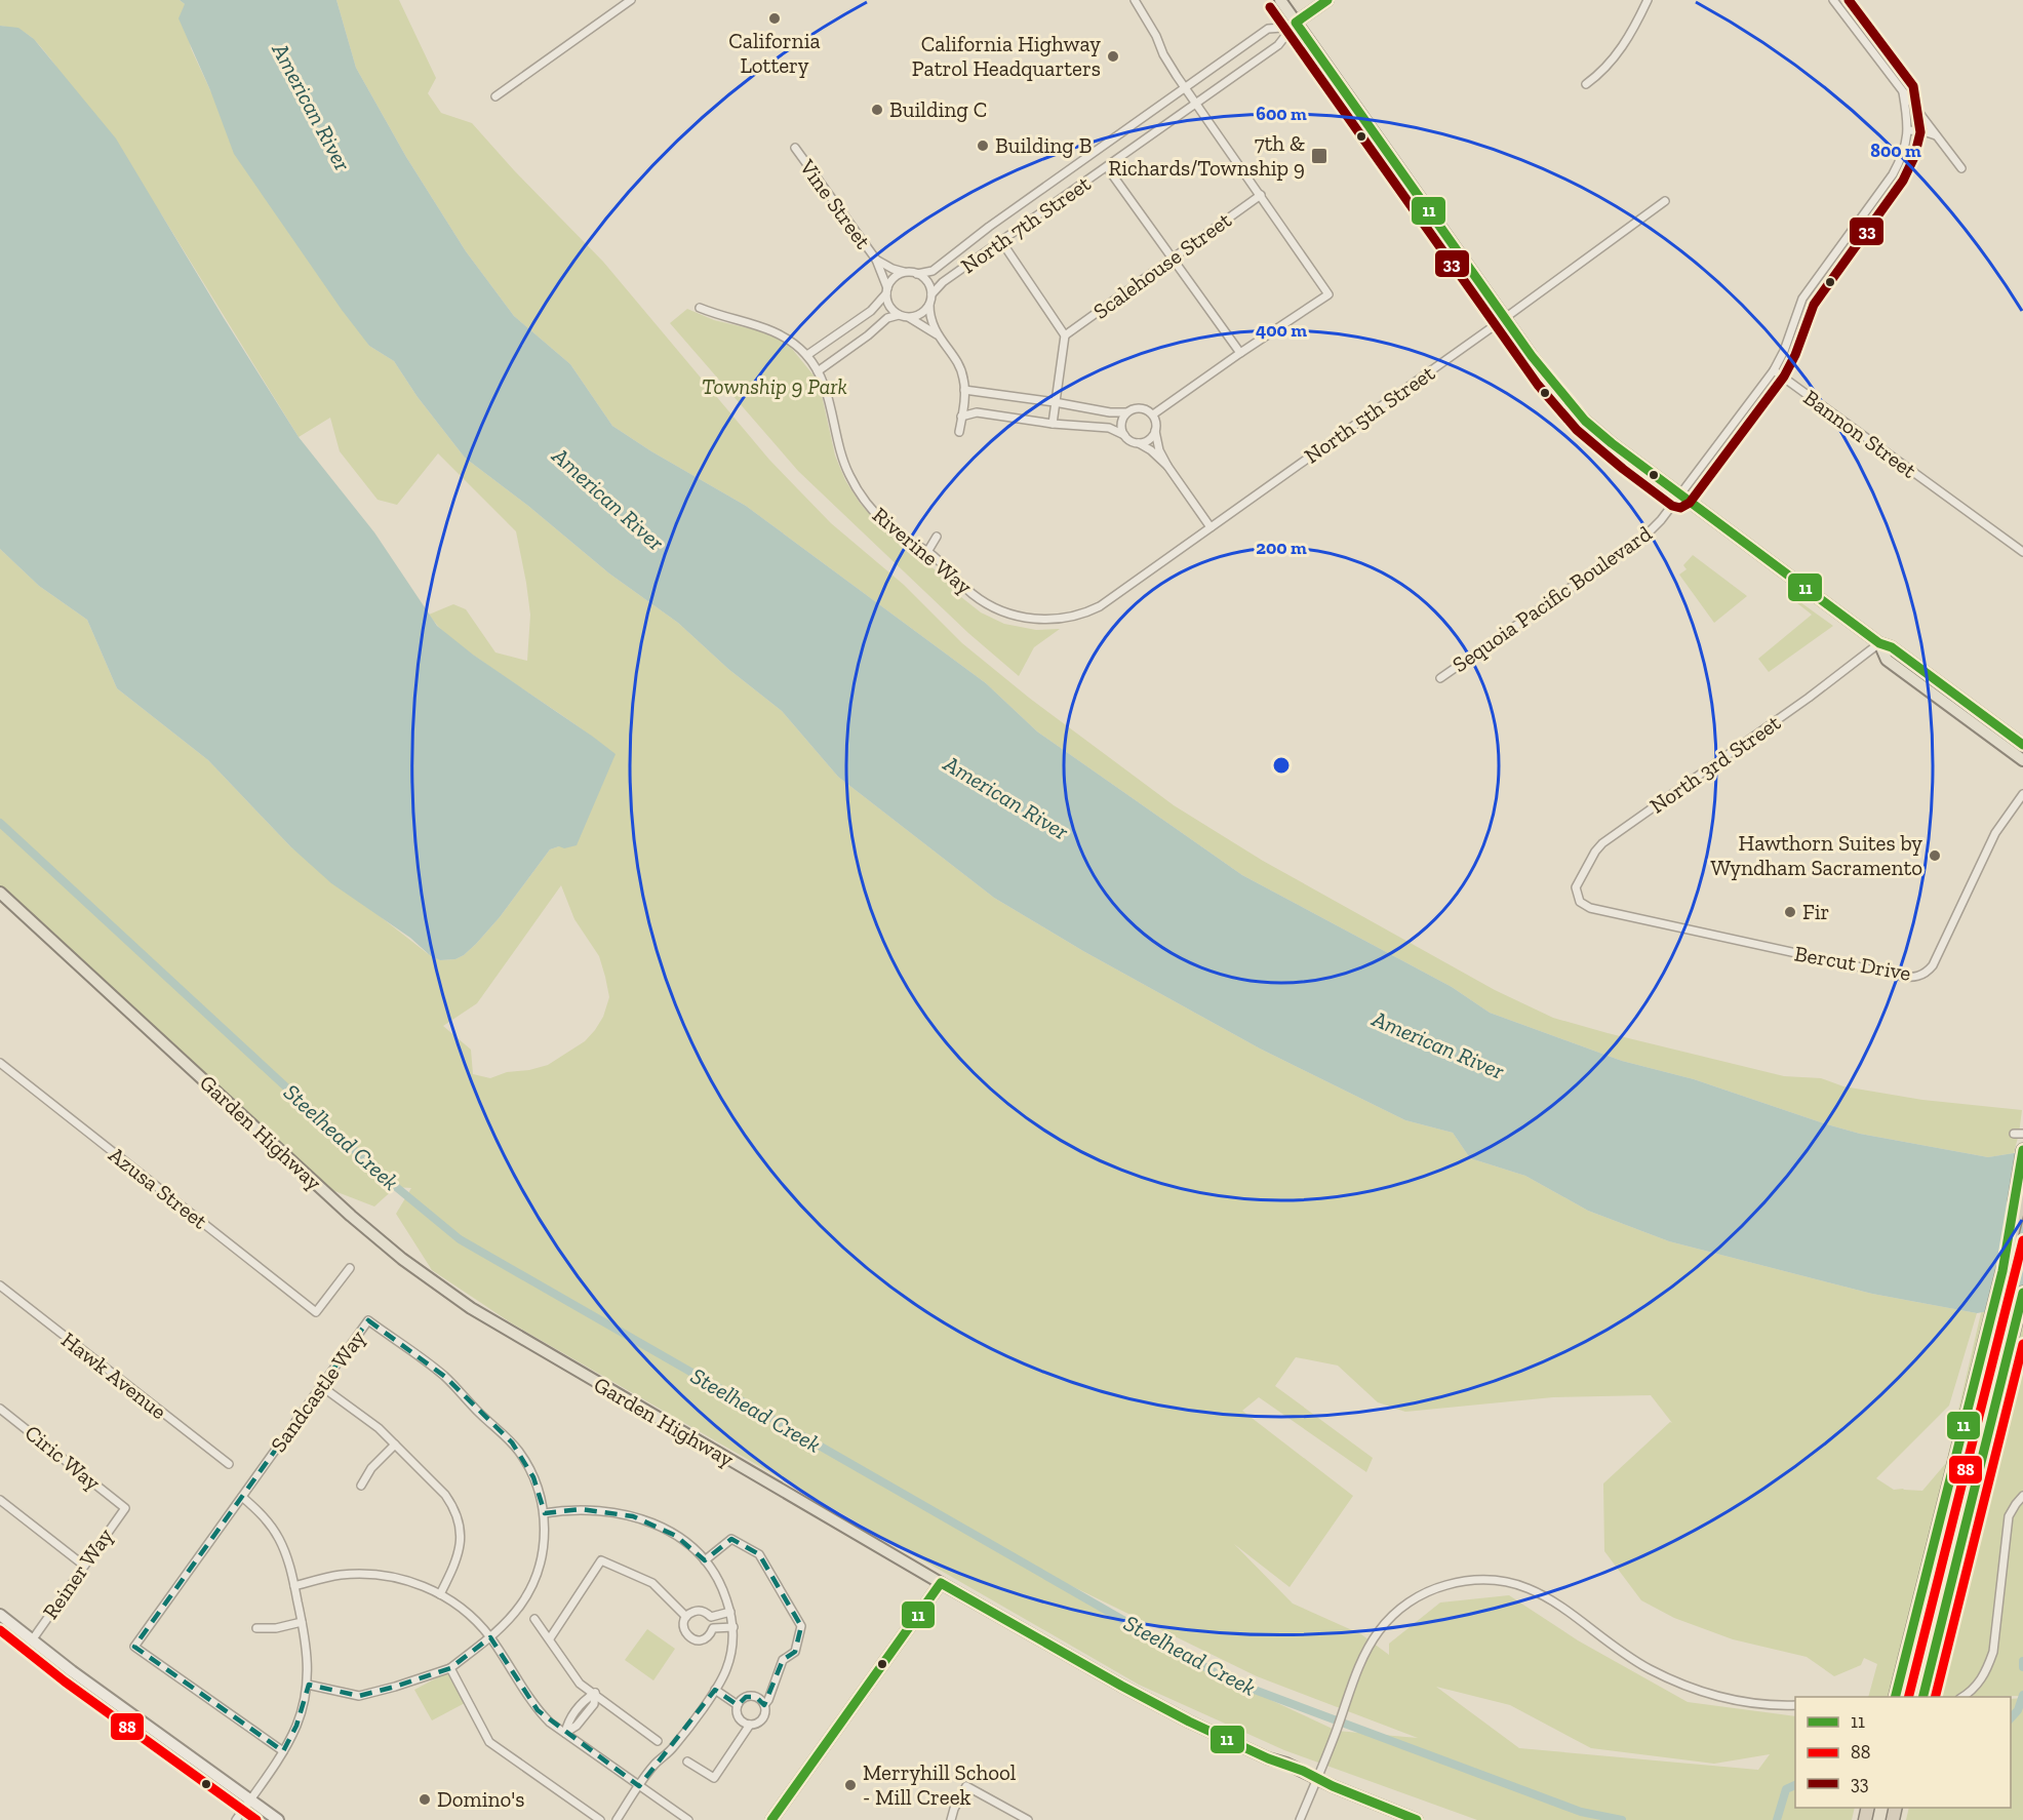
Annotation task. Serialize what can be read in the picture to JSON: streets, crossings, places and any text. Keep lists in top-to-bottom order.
{
  "streets": {
    "main road": ["North 7th Street", "Garden Highway"],
    "street": [
      "Vine Street",
      "Scalehouse Street",
      "North 5th Street",
      "Bannon Street",
      "Riverine Way",
      "Sequoia Pacific Boulevard",
      "North 3rd Street",
      "Bercut Drive",
      "Azusa Street",
      "Hawk Avenue",
      "Sandcastle Way",
      "Ciric Way",
      "Reiner Way"
    ]
  },
  "crossings": [
    ["Vine Street", "North 7th Street"],
    ["North 5th Street", "Riverine Way"],
    ["Bannon Street", "Sequoia Pacific Boulevard"],
    ["North 3rd Street", "Bercut Drive"],
    ["Ciric Way", "Reiner Way"]
  ],
  "water": ["American River", "Steelhead Creek"],
  "parks": ["Township 9 Park"],
  "places": {
    "other": [
      "California Lottery",
      "California Highway Patrol Headquarters",
      "Building C",
      "Building B",
      "Hawthorn Suites by Wyndham Sacramento",
      "Fir",
      "Merryhill School - Mill Creek",
      "Domino's"
    ],
    "transit": ["7th & Richards/Township 9"]
  },
  "lines": ["transit line 11", "transit line 33", "transit line 88"],
  "legend": ["11", "88", "33"],
  "rings": [
    "600 m",
    "800 m",
    "400 m",
    "200 m"
  ]
}
